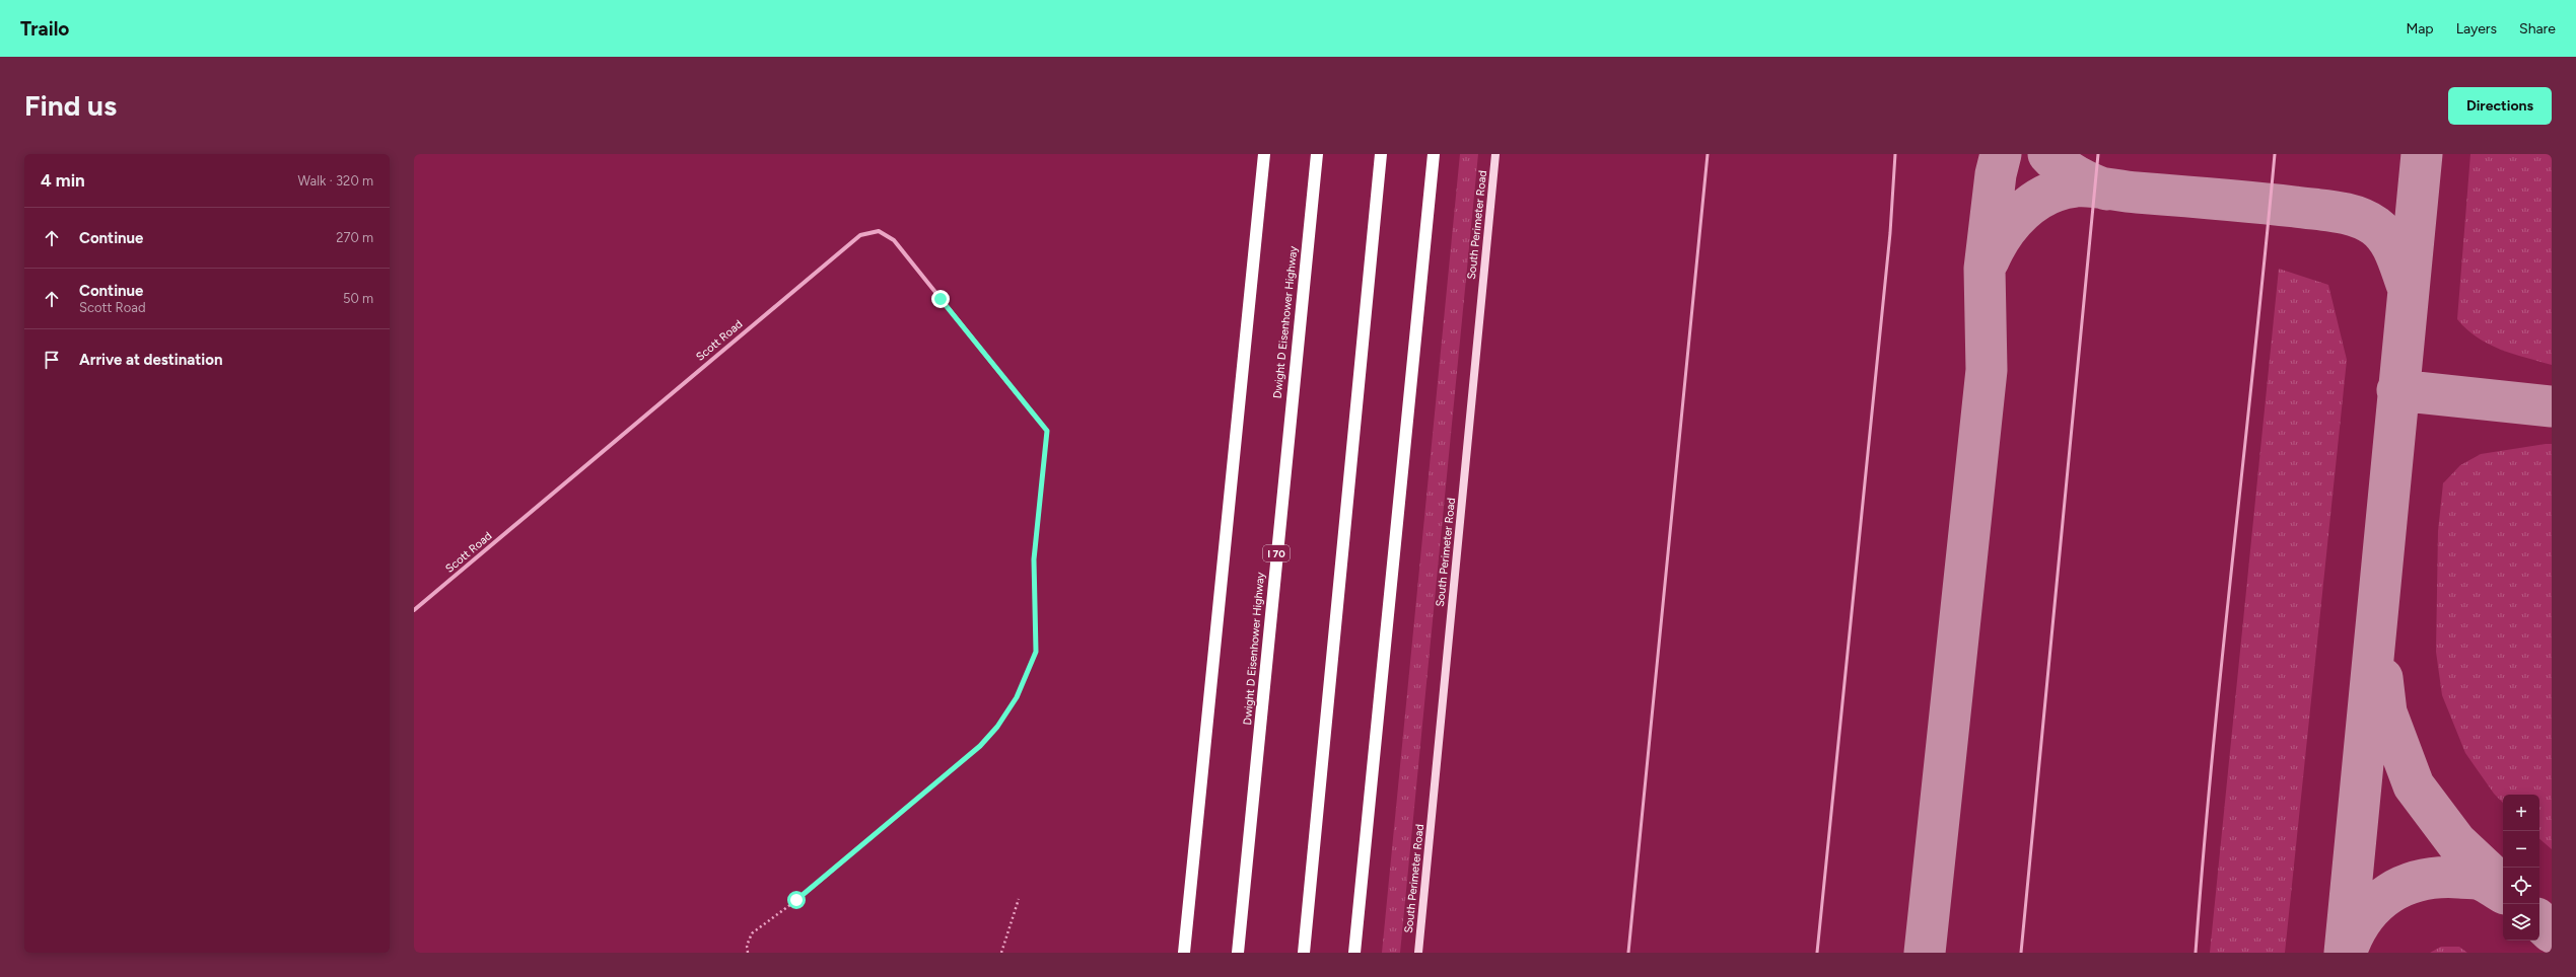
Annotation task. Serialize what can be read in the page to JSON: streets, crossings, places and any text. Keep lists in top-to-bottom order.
{
  "streets": {
    "highway": ["Dwight D Eisenhower Highway", "I 70"],
    "street": ["South Perimeter Road", "Scott Road"]
  },
  "page": {
    "header": "Trailo",
    "nav": ["Map", "Layers", "Share"],
    "buttons": "Directions",
    "title": "Find us",
    "heading": ["4 min", "Walk · 320 m"],
    "list": [
      ["Continue", "270 m"],
      ["Continue", "Scott Road", "50 m"],
      "Arrive at destination"
    ],
    "map_buttons": ["+", "−"]
  }
}
